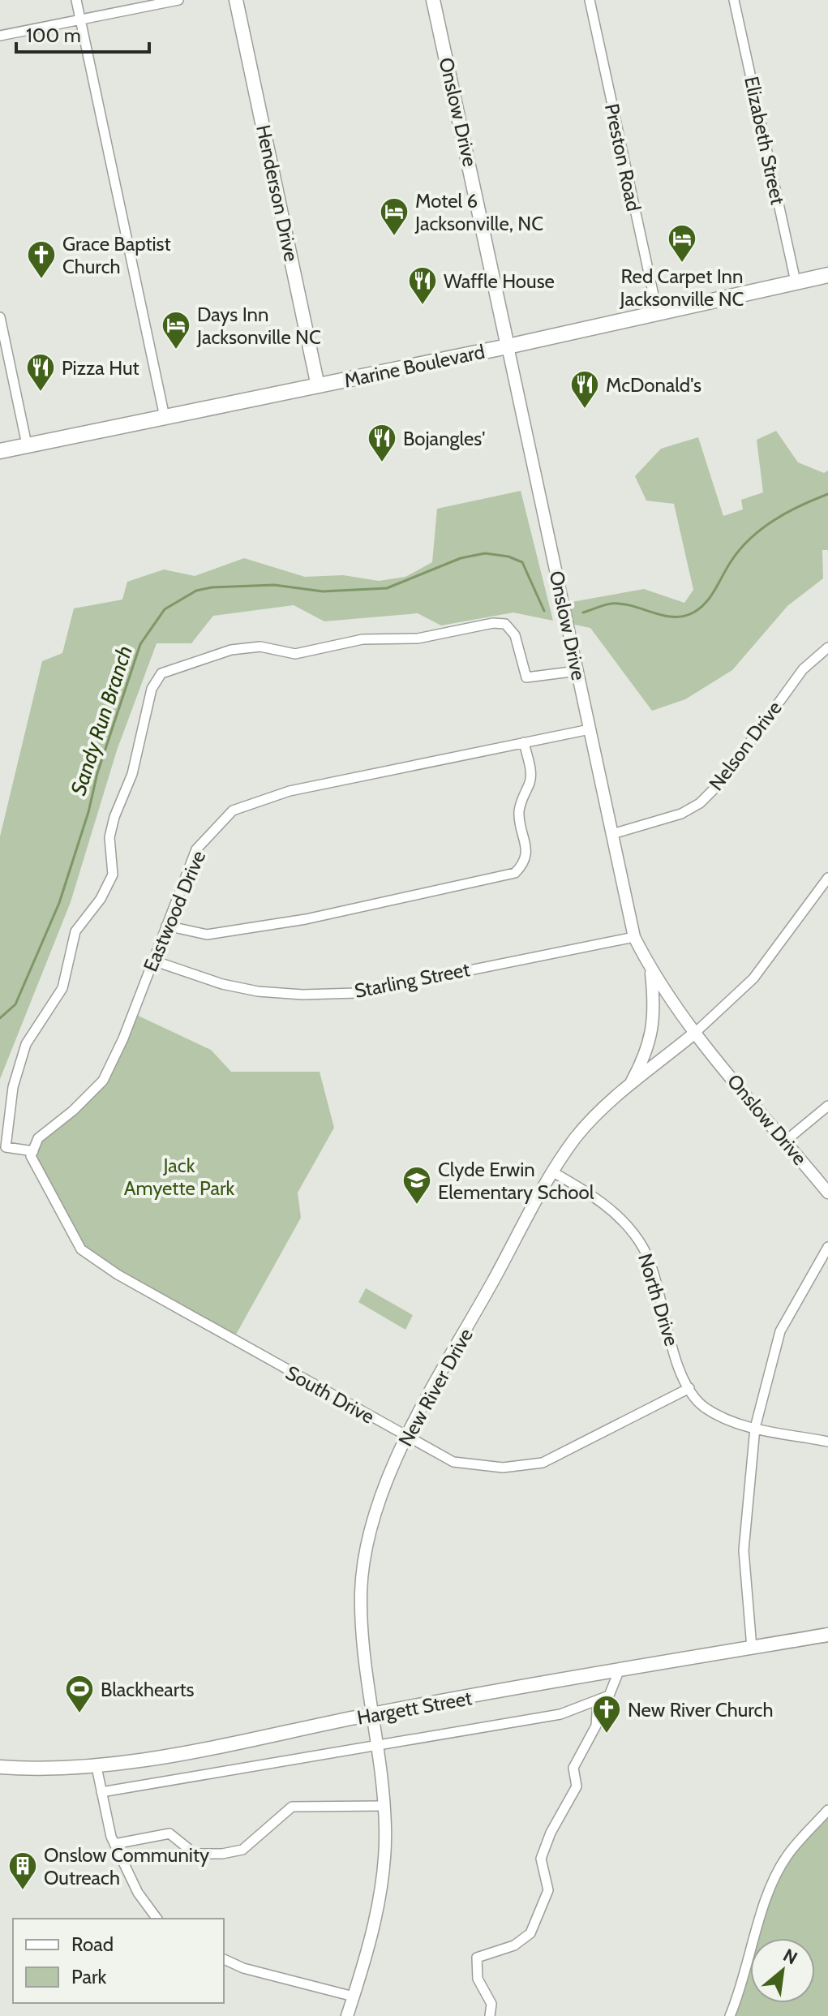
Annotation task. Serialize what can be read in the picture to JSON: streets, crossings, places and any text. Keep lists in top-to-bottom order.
{
  "streets": {
    "main road": [
      "Onslow Drive",
      "Henderson Drive",
      "Marine Boulevard",
      "Hargett Street"
    ],
    "street": [
      "Elizabeth Street",
      "Preston Road",
      "Nelson Drive",
      "Eastwood Drive",
      "Starling Street",
      "North Drive",
      "New River Drive",
      "South Drive"
    ]
  },
  "crossings": [
    ["Onslow Drive", "Marine Boulevard"],
    ["Onslow Drive", "Nelson Drive"],
    ["Onslow Drive", "Eastwood Drive"],
    ["Onslow Drive", "Starling Street"],
    ["Onslow Drive", "New River Drive"],
    ["Elizabeth Street", "Marine Boulevard"],
    ["Preston Road", "Marine Boulevard"],
    ["Henderson Drive", "Marine Boulevard"],
    ["Eastwood Drive", "Starling Street"],
    ["Eastwood Drive", "South Drive"],
    ["North Drive", "New River Drive"],
    ["North Drive", "South Drive"],
    ["New River Drive", "South Drive"],
    ["New River Drive", "Hargett Street"]
  ],
  "water": ["Sandy Run Branch"],
  "parks": ["Jack Amyette Park"],
  "places": {
    "hotel": ["Motel 6 Jacksonville, NC", "Red Carpet Inn Jacksonville NC", "Days Inn Jacksonville NC"],
    "church": ["Grace Baptist Church", "New River Church"],
    "restaurant": [
      "Waffle House",
      "Pizza Hut",
      "McDonald's",
      "Bojangles'"
    ],
    "school or university": ["Clyde Erwin Elementary School"],
    "sports": ["Blackhearts"],
    "building": ["Onslow Community Outreach"]
  },
  "legend": ["Road", "Park"],
  "scale_bar": "100 m",
  "north": "top right"
}
